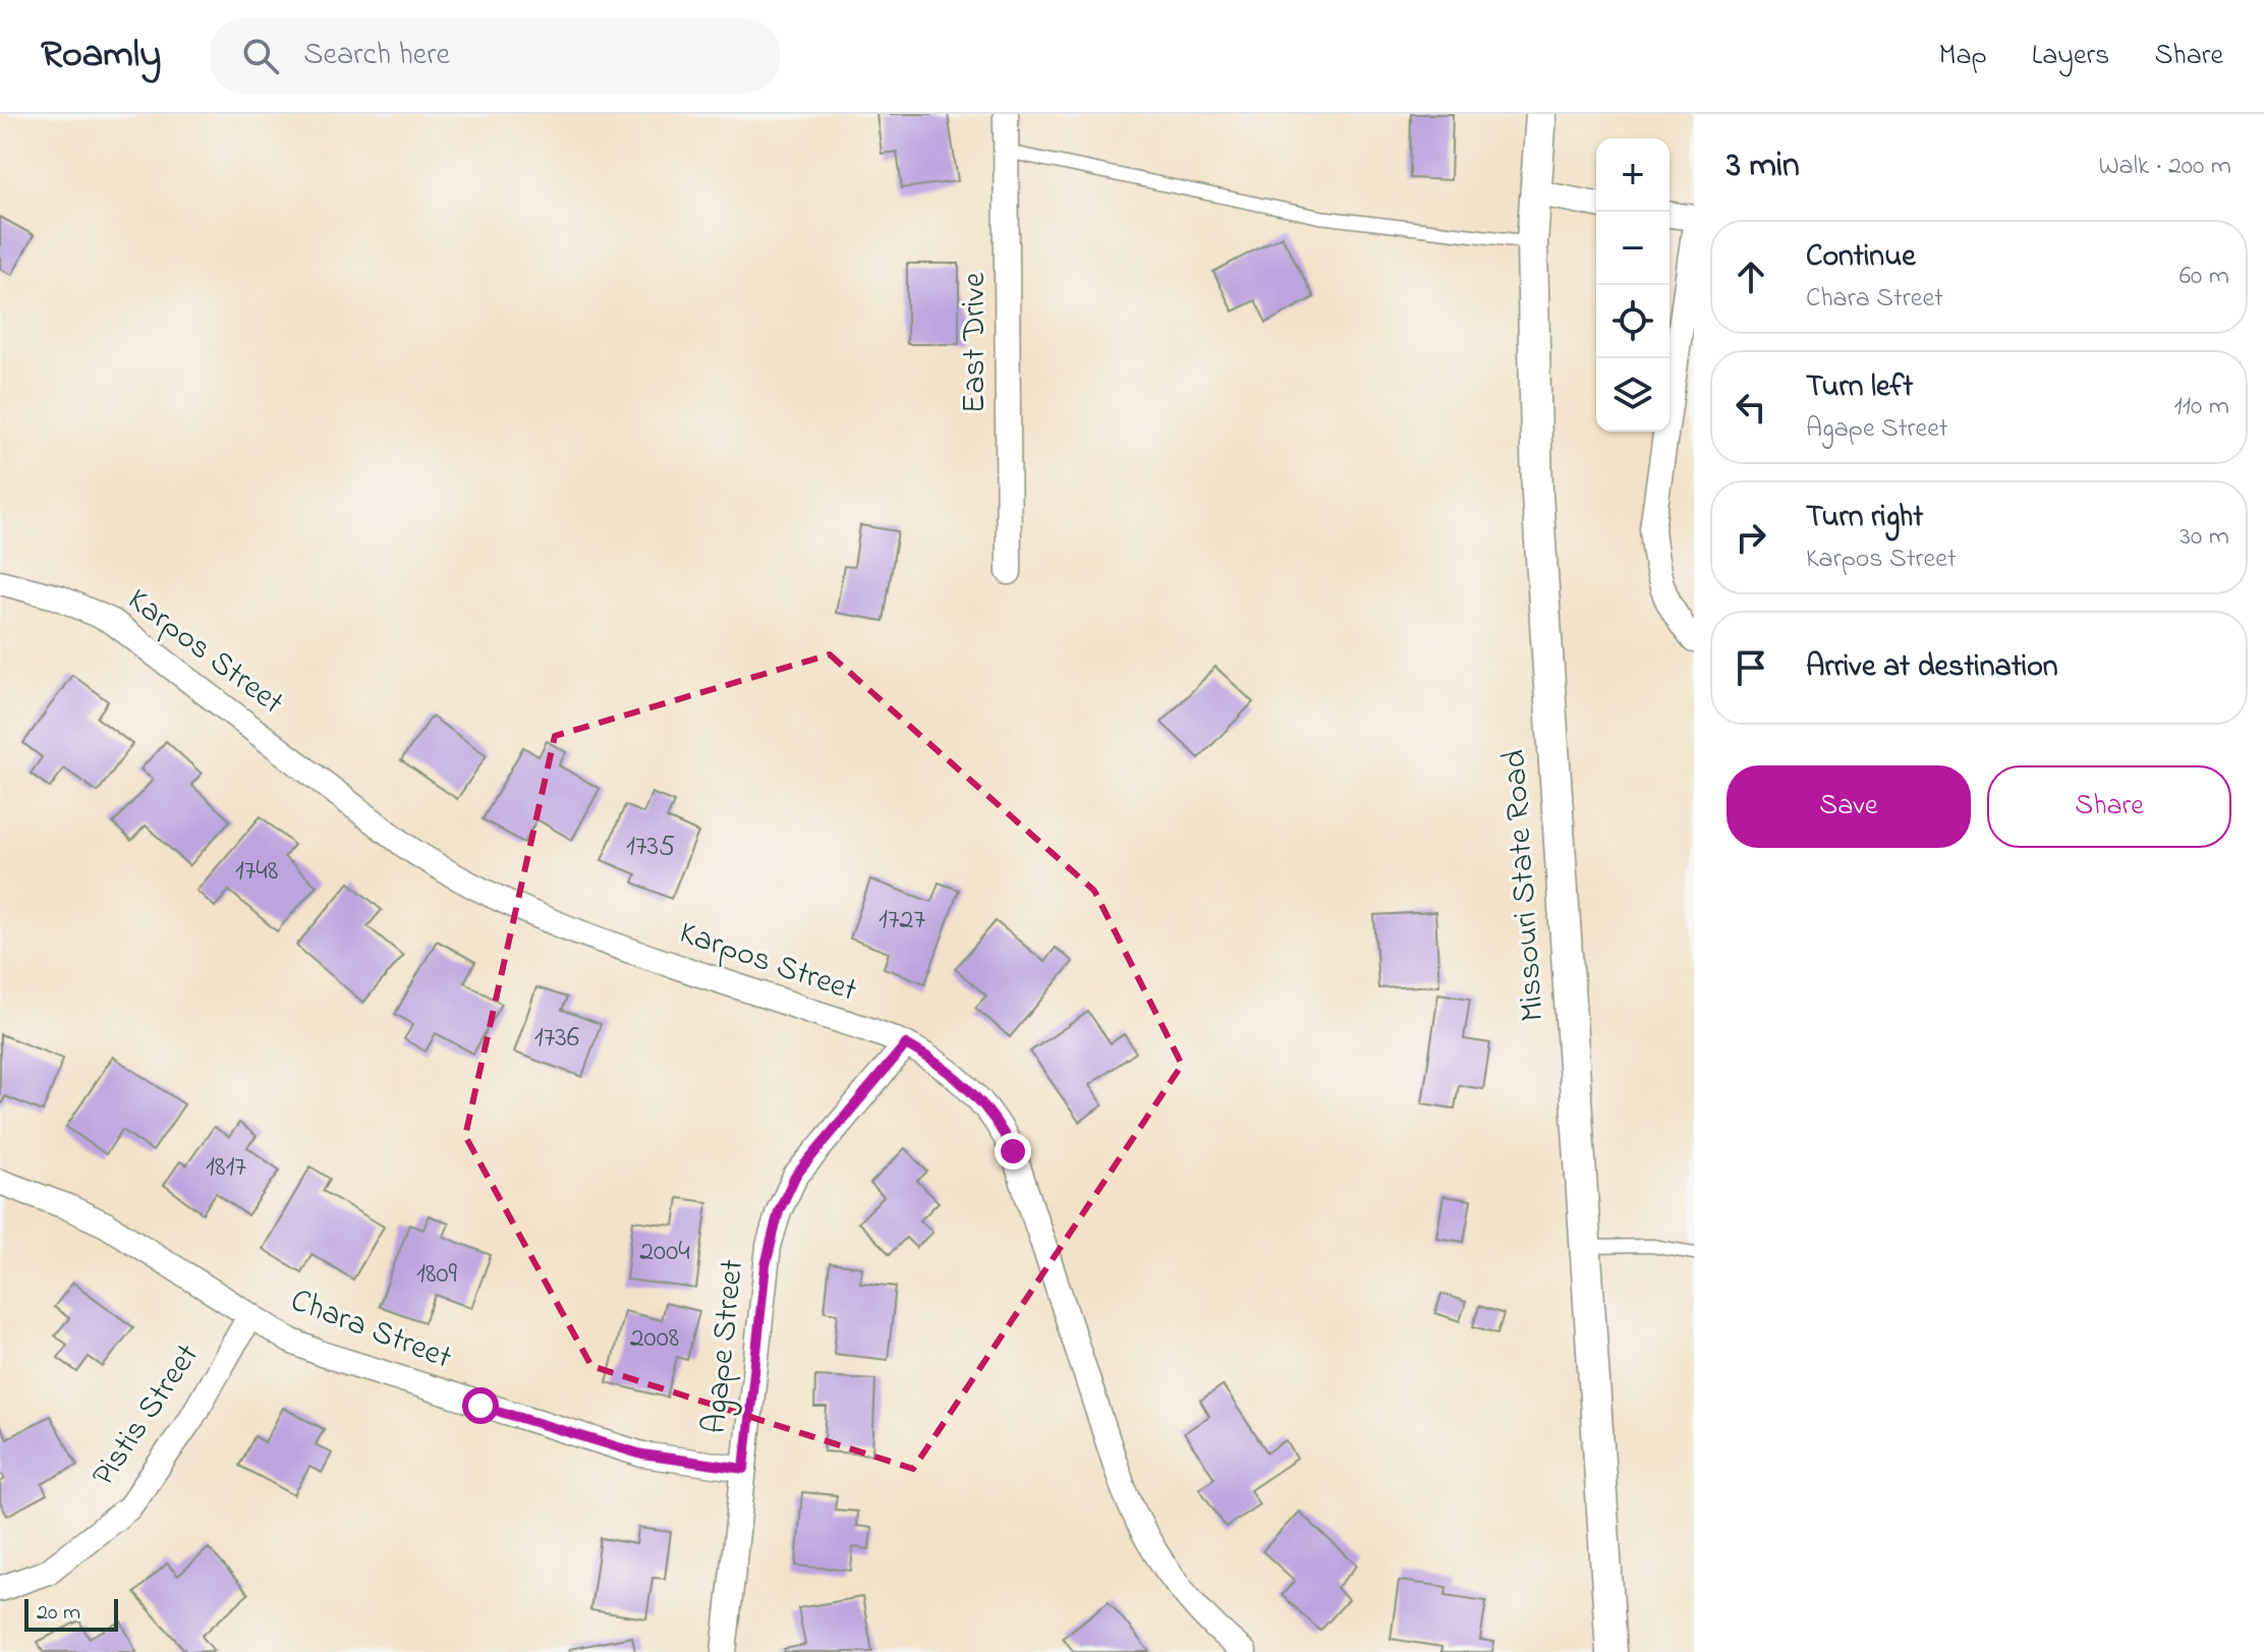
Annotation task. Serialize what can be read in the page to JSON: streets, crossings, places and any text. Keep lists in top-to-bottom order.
{
  "streets": {
    "street": [
      "East Drive",
      "Karpos Street",
      "Missouri State Road",
      "Chara Street",
      "Agape Street",
      "Pistis Street"
    ]
  },
  "crossings": [
    ["Karpos Street", "Agape Street"],
    ["Chara Street", "Agape Street"],
    ["Chara Street", "Pistis Street"]
  ],
  "house_numbers": [
    "1735",
    "1748",
    "1727",
    "1736",
    "1817",
    "2004",
    "1809",
    "2008"
  ],
  "scale_bar": "20 m",
  "page": {
    "header": "Roamly",
    "search": "Search here",
    "nav": ["Map", "Layers", "Share"],
    "heading": ["3 min", "Walk · 200 m"],
    "map_buttons": ["+", "−"],
    "list": [
      ["Continue", "Chara Street", "60 m"],
      ["Turn left", "Agape Street", "110 m"],
      ["Turn right", "Karpos Street", "30 m"],
      "Arrive at destination"
    ],
    "buttons": ["Save", "Share"],
    "scale": "20 m"
  }
}
